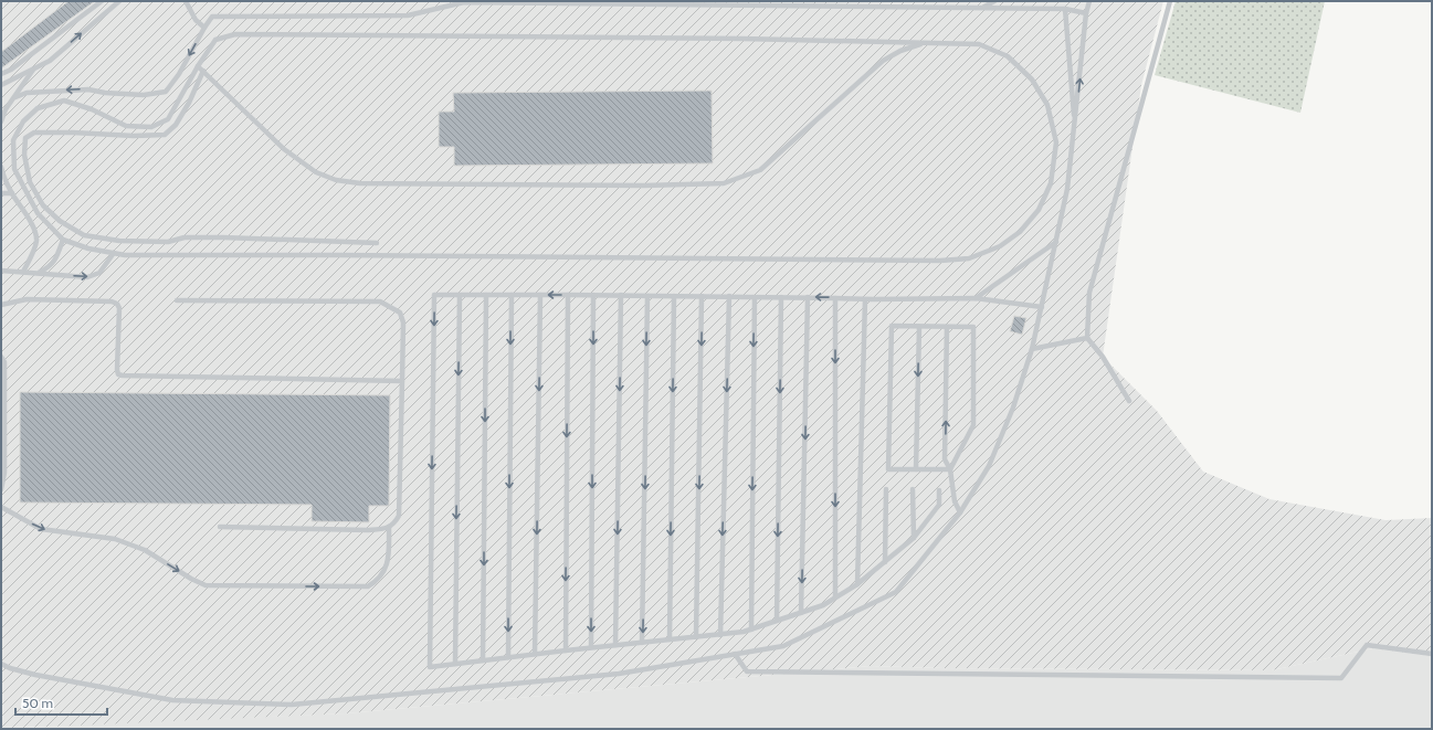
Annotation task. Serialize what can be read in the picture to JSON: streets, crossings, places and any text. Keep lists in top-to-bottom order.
{
  "scale_bar": "50 m"
}
